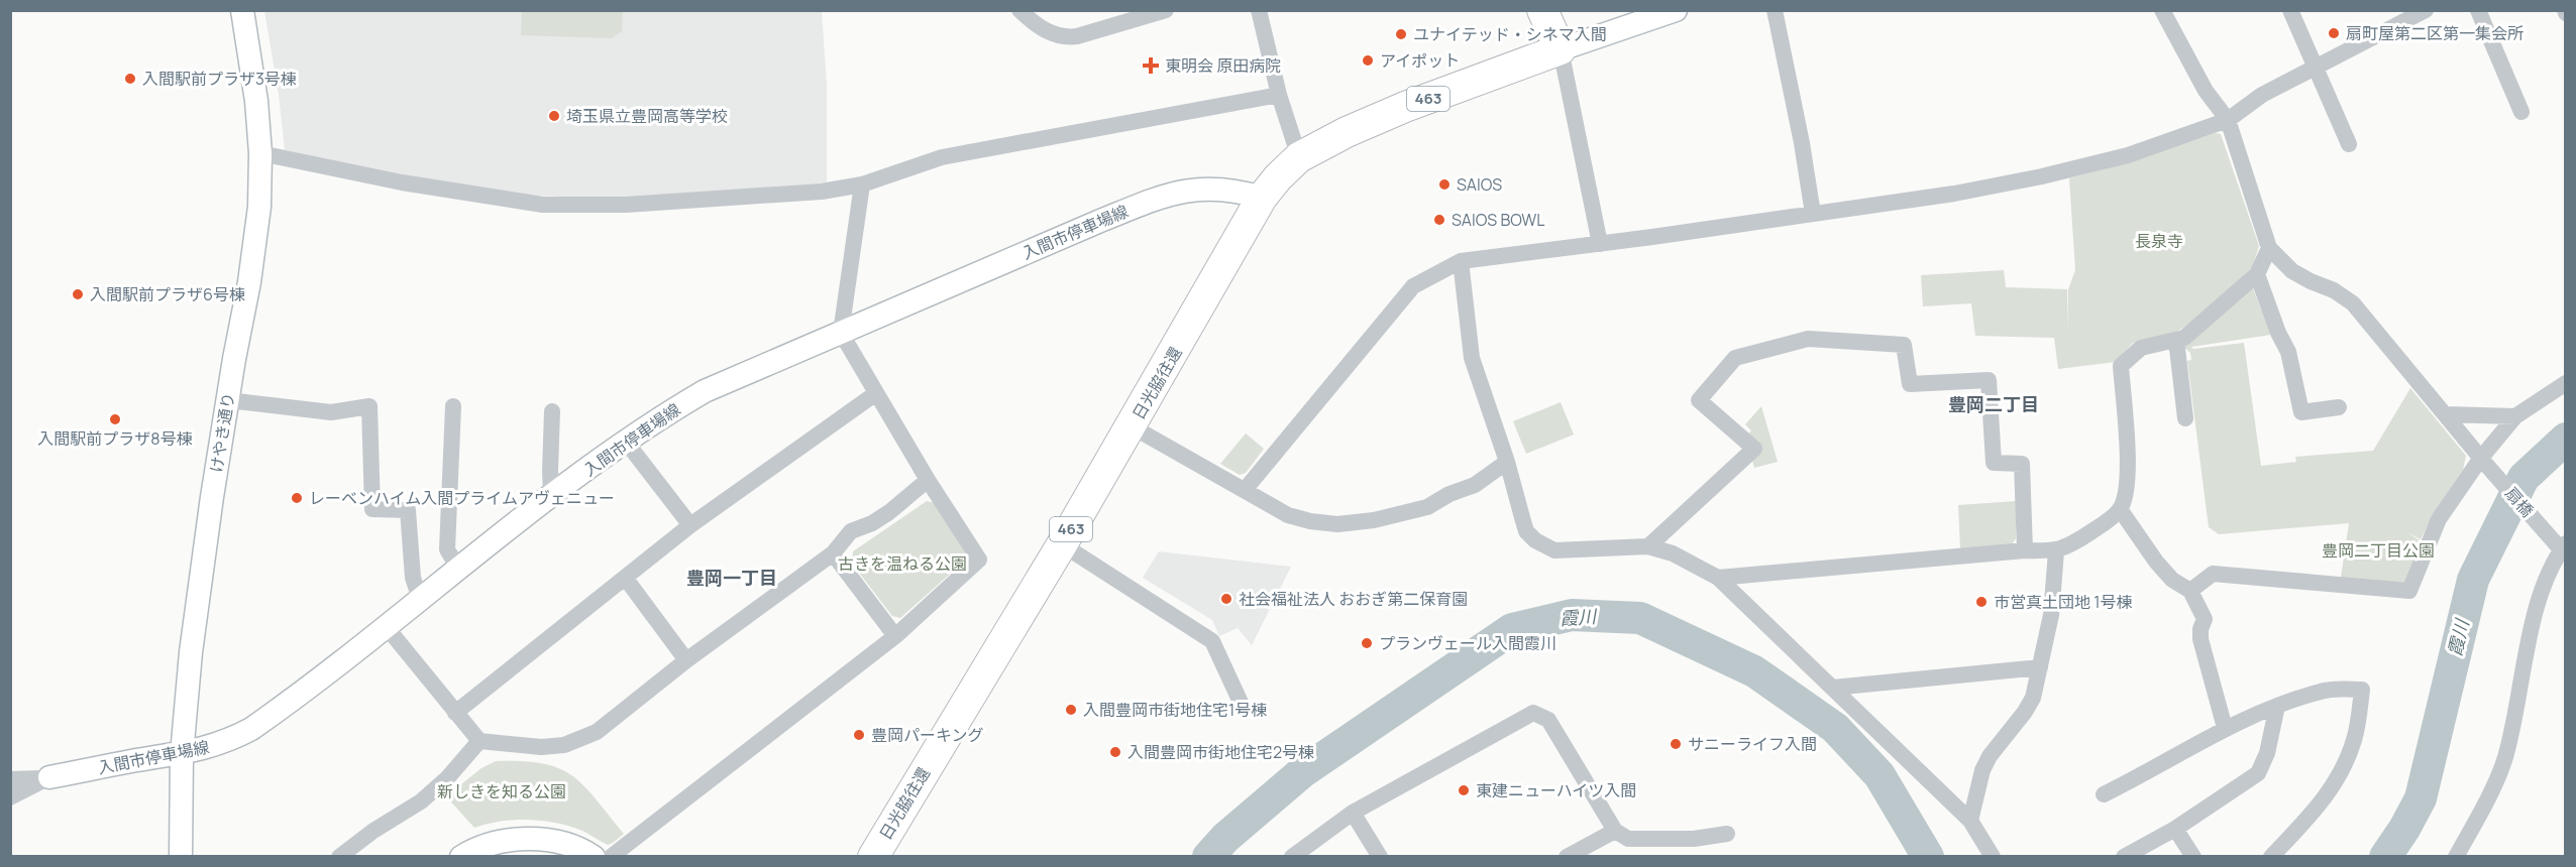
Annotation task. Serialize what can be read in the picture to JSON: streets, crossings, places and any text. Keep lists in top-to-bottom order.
{
  "streets": {
    "highway": ["463", "日光脇往還"],
    "main road": ["入間市停車場線", "けやき通り"],
    "street": ["扇橋"]
  },
  "crossings": [
    ["入間市停車場線", "日光脇往還"],
    ["入間市停車場線", "けやき通り"]
  ],
  "districts": ["豊岡二丁目", "豊岡一丁目"],
  "water": ["霞川"],
  "parks": [
    "長泉寺",
    "豊岡二丁目公園",
    "古きを温ねる公園",
    "新しきを知る公園"
  ],
  "places": {
    "other": [
      "扇町屋第二区第一集会所",
      "ユナイテッド・シネマ入間",
      "アイポット",
      "入間駅前プラザ3号棟",
      "埼玉県立豊岡高等学校",
      "SAIOS",
      "SAIOS BOWL",
      "入間駅前プラザ6号棟",
      "入間駅前プラザ8号棟",
      "レーベンハイム入間プライムアヴェニュー",
      "社会福祉法人 おおぎ第二保育園",
      "市営真土団地 1号棟",
      "プランヴェール入間霞川",
      "入間豊岡市街地住宅1号棟",
      "豊岡パーキング",
      "サニーライフ入間",
      "入間豊岡市街地住宅2号棟",
      "東建ニューハイツ入間"
    ],
    "health": ["東明会 原田病院"]
  }
}
